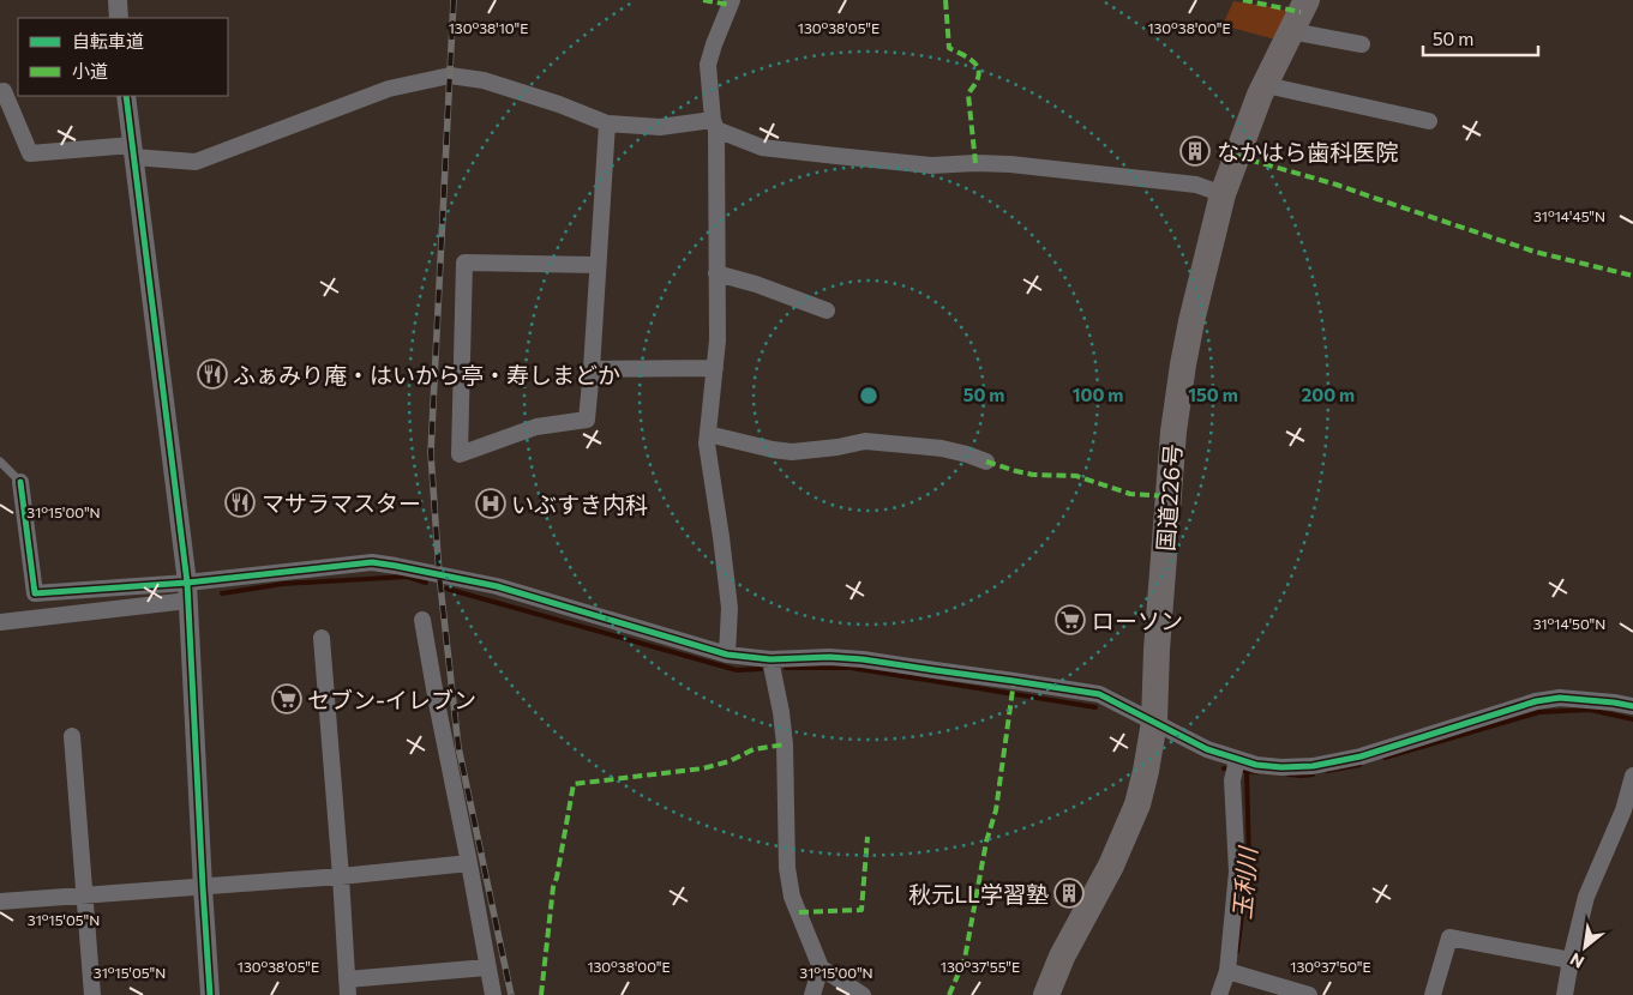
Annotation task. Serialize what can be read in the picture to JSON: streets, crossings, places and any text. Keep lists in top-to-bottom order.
{
  "streets": {
    "highway": ["国道226号"]
  },
  "water": ["玉利川"],
  "places": {
    "building": ["なかはら歯科医院", "秋元LL学習塾"],
    "restaurant": ["ふぁみり庵・はいから亭・寿しまどか", "マサラマスター"],
    "hospital": ["いぶすき内科"],
    "supermarket": ["ローソン", "セブン-イレブン"]
  },
  "legend": ["自転車道", "小道"],
  "scale_bar": "50 m",
  "north": "bottom left",
  "coordinates": [
    "130°38'10\"E",
    "130°38'05\"E",
    "130°38'00\"E",
    "31°14'45\"N",
    "31°15'00\"N",
    "31°14'50\"N",
    "31°15'05\"N",
    "130°37'55\"E",
    "130°37'50\"E"
  ],
  "rings": [
    "50 m",
    "100 m",
    "150 m",
    "200 m"
  ]
}
